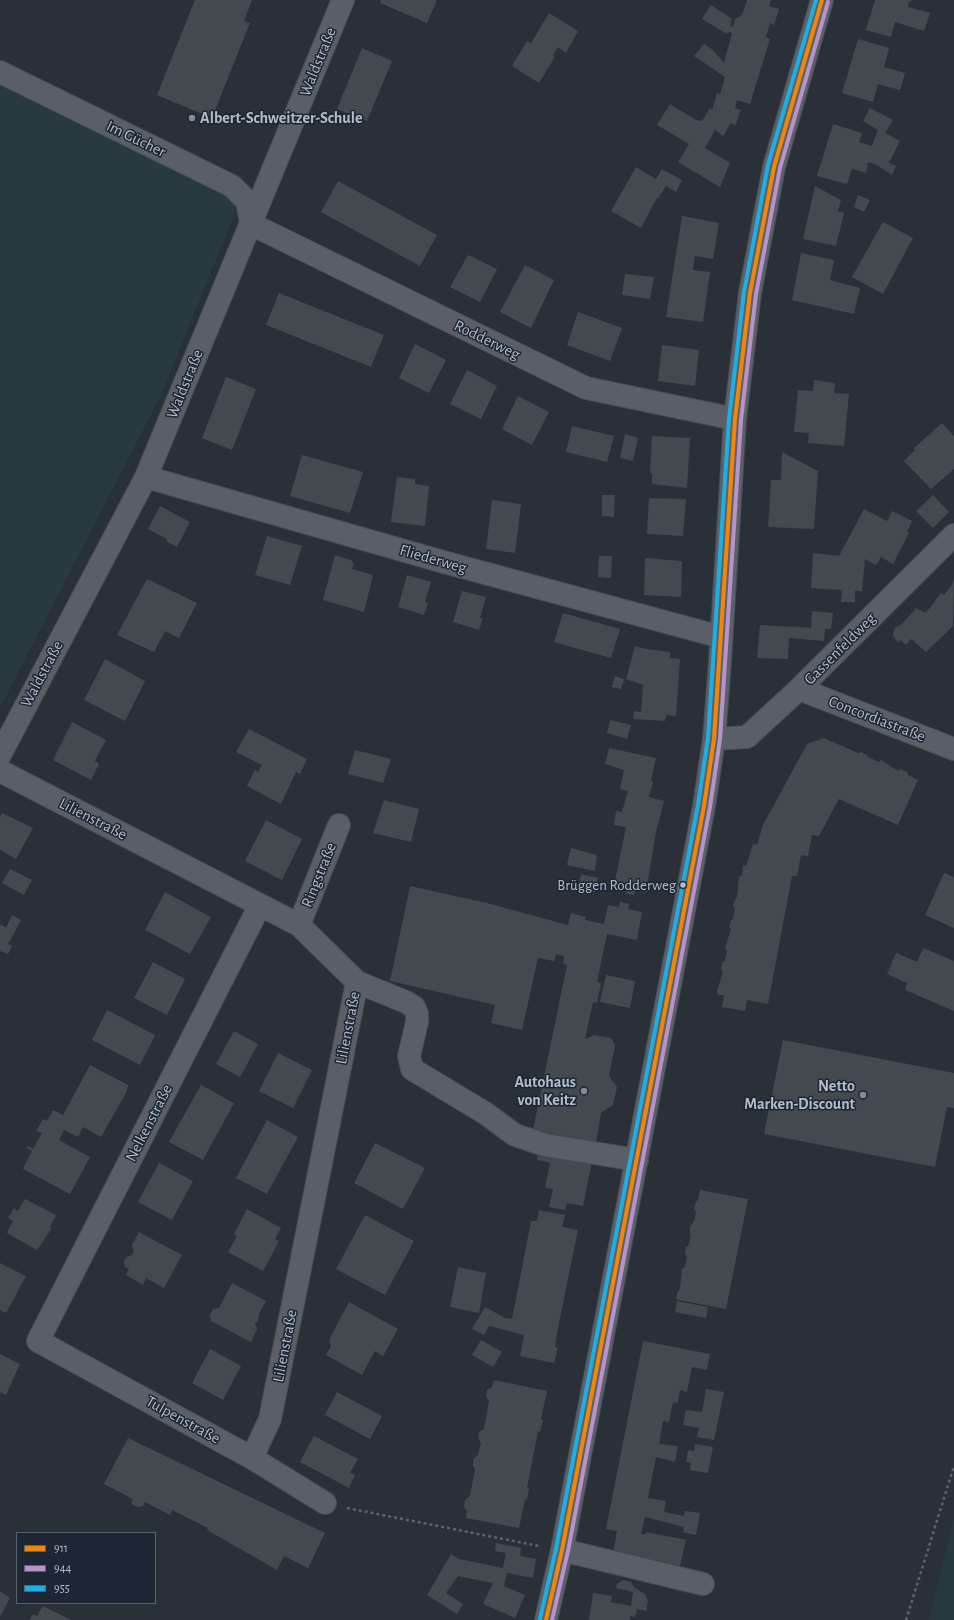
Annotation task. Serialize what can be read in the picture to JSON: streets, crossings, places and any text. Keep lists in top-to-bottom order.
{
  "streets": {
    "street": [
      "Waldstraße",
      "Im Gücher",
      "Rodderweg",
      "Fliederweg",
      "Gassenfeldweg",
      "Concordiastraße",
      "Lilienstraße",
      "Ringstraße",
      "Nelkenstraße",
      "Tulpenstraße"
    ]
  },
  "crossings": [
    ["Waldstraße", "Im Gücher"],
    ["Waldstraße", "Rodderweg"],
    ["Waldstraße", "Fliederweg"],
    ["Im Gücher", "Rodderweg"],
    ["Gassenfeldweg", "Concordiastraße"],
    ["Lilienstraße", "Ringstraße"],
    ["Lilienstraße", "Nelkenstraße"],
    ["Lilienstraße", "Tulpenstraße"],
    ["Nelkenstraße", "Tulpenstraße"]
  ],
  "places": [
    "Albert-Schweitzer-Schule",
    "Brüggen Rodderweg",
    "Autohaus von Keitz",
    "Netto Marken-Discount"
  ],
  "lines": ["transit line 911", "transit line 955", "transit line 944"],
  "legend": ["911", "944", "955"]
}
